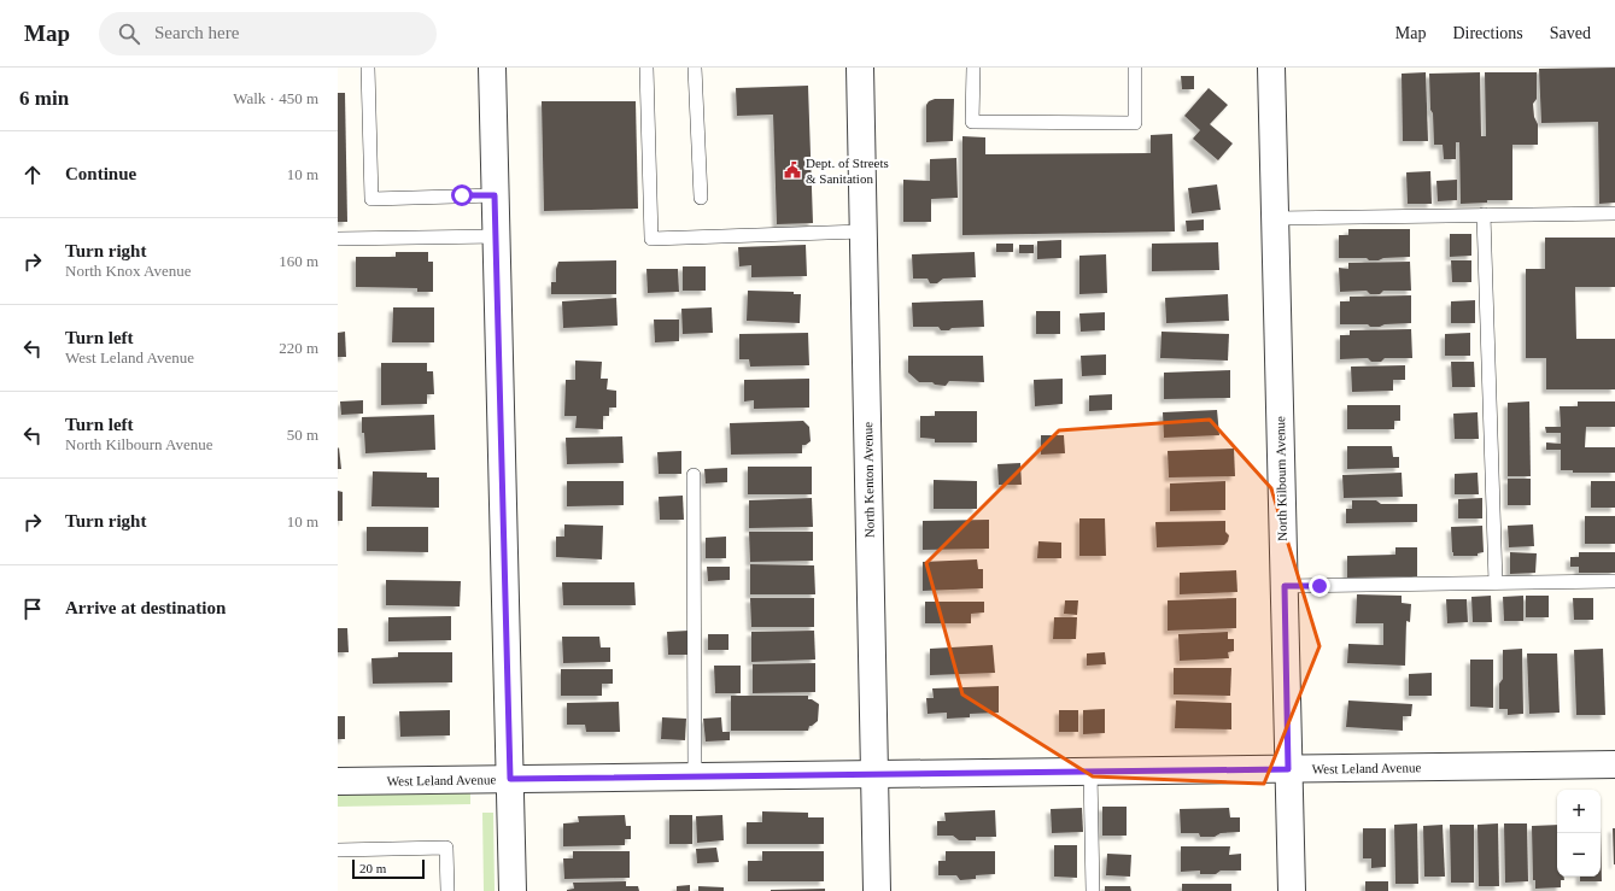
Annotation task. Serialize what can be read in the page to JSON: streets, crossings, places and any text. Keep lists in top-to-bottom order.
{
  "streets": {
    "street": ["North Kilbourn Avenue", "North Kenton Avenue", "West Leland Avenue"]
  },
  "crossings": [
    ["North Kilbourn Avenue", "West Leland Avenue"],
    ["North Kenton Avenue", "West Leland Avenue"]
  ],
  "places": {
    "public building": ["Dept. of Streets & Sanitation"]
  },
  "scale_bar": "20 m",
  "page": {
    "header": "Map",
    "search": "Search here",
    "nav": ["Map", "Directions", "Saved"],
    "heading": ["6 min", "Walk · 450 m"],
    "list": [
      ["Continue", "10 m"],
      ["Turn right", "North Knox Avenue", "160 m"],
      ["Turn left", "West Leland Avenue", "220 m"],
      ["Turn left", "North Kilbourn Avenue", "50 m"],
      ["Turn right", "10 m"],
      "Arrive at destination"
    ],
    "map_buttons": ["+", "−"],
    "scale": "20 m"
  }
}
